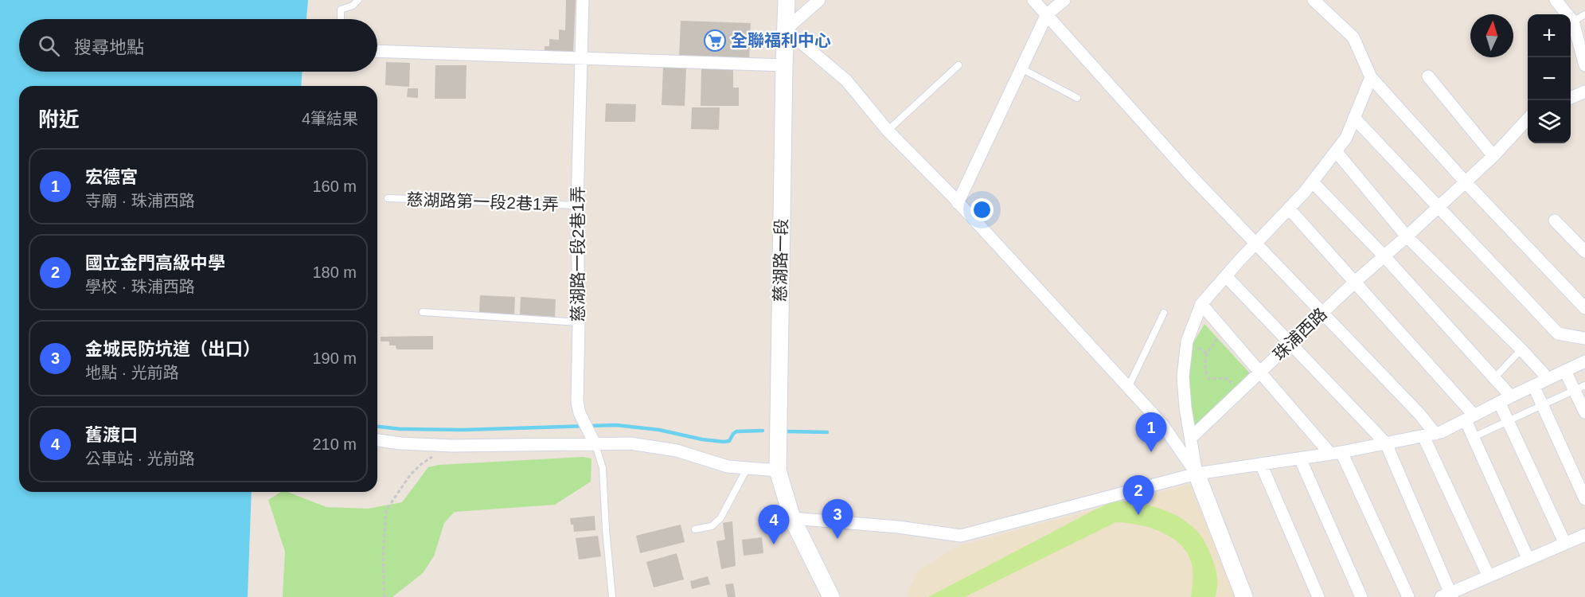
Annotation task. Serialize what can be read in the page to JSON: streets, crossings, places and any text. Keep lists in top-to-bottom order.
{
  "streets": {
    "main road": ["慈湖路一段"],
    "street": ["慈湖路一段2巷1弄", "珠浦西路"],
    "lane": ["慈湖路第一段2巷1弄"]
  },
  "crossings": [
    ["慈湖路第一段2巷1弄", "慈湖路一段2巷1弄"]
  ],
  "places": {
    "supermarket": ["全聯福利中心"]
  },
  "north": "top",
  "page": {
    "map_buttons": ["+", "−"],
    "search": "搜尋地點",
    "heading": ["附近", "4筆結果"],
    "list": [
      {
        "mark": "1",
        "name": "宏德宮",
        "note": "寺廟 · 珠浦西路",
        "value": "160 m"
      },
      {
        "mark": "2",
        "name": "國立金門高級中學",
        "note": "學校 · 珠浦西路",
        "value": "180 m"
      },
      {
        "mark": "3",
        "name": "金城民防坑道（出口）",
        "note": "地點 · 光前路",
        "value": "190 m"
      },
      {
        "mark": "4",
        "name": "舊渡口",
        "note": "公車站 · 光前路",
        "value": "210 m"
      }
    ],
    "pins": [
      "1",
      "2",
      "3",
      "4"
    ]
  }
}
